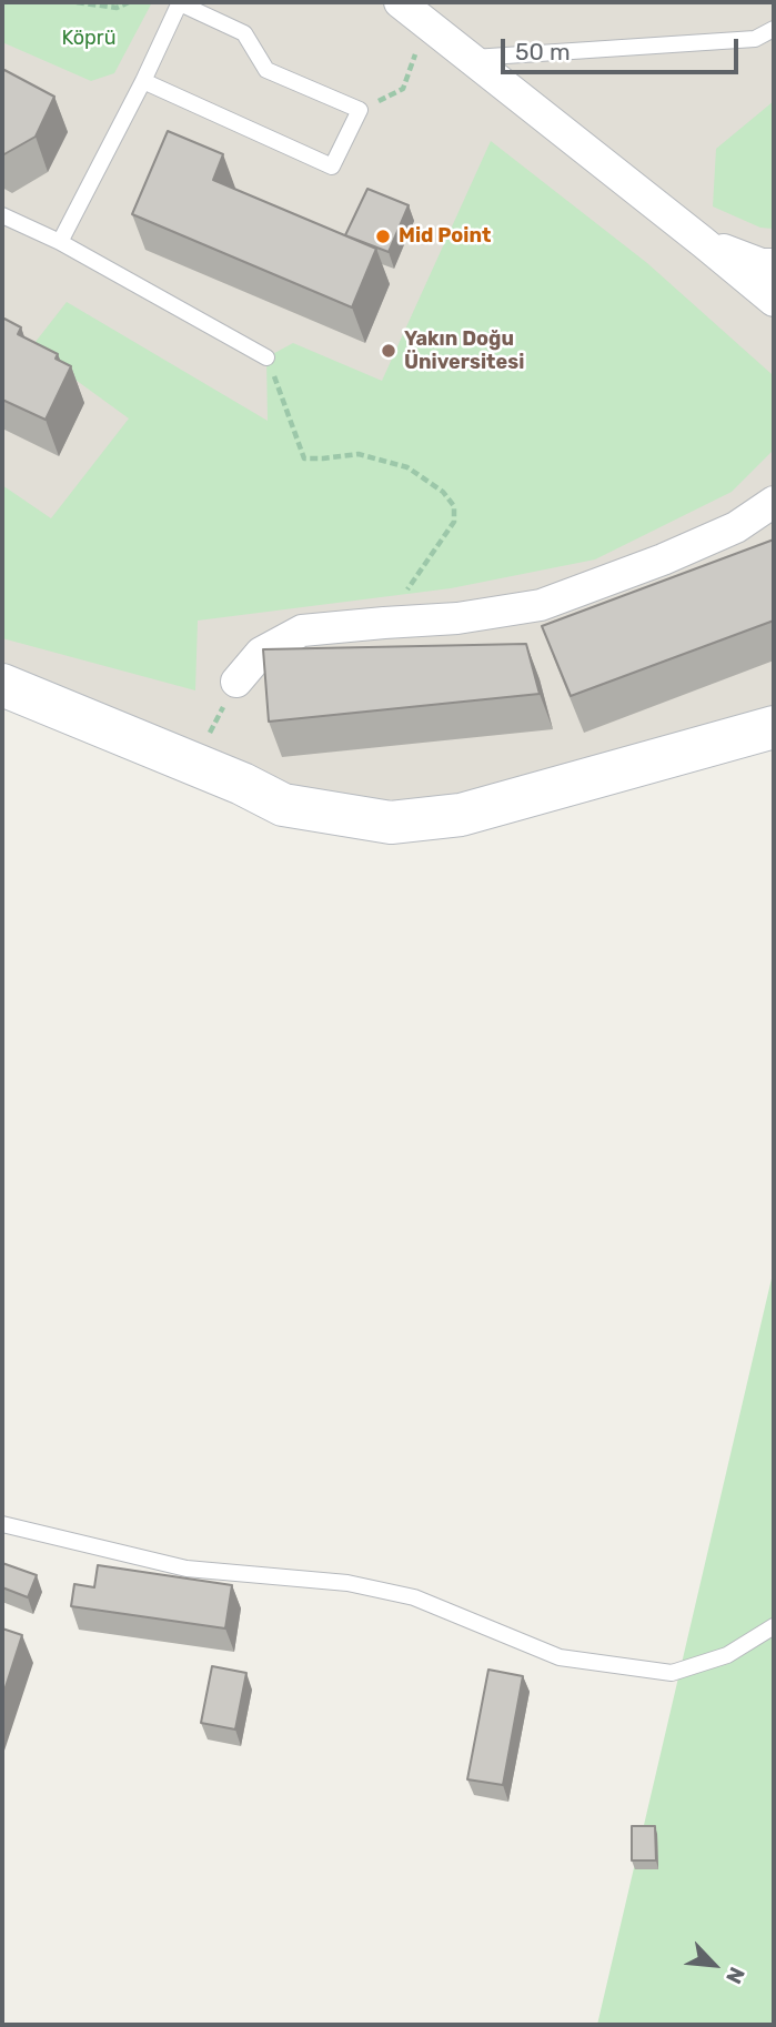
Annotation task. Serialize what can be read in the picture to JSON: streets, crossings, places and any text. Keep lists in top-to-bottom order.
{
  "parks": ["Köprü"],
  "places": ["Mid Point", "Yakın Doğu Üniversitesi"],
  "scale_bar": "50 m",
  "north": "bottom right"
}
